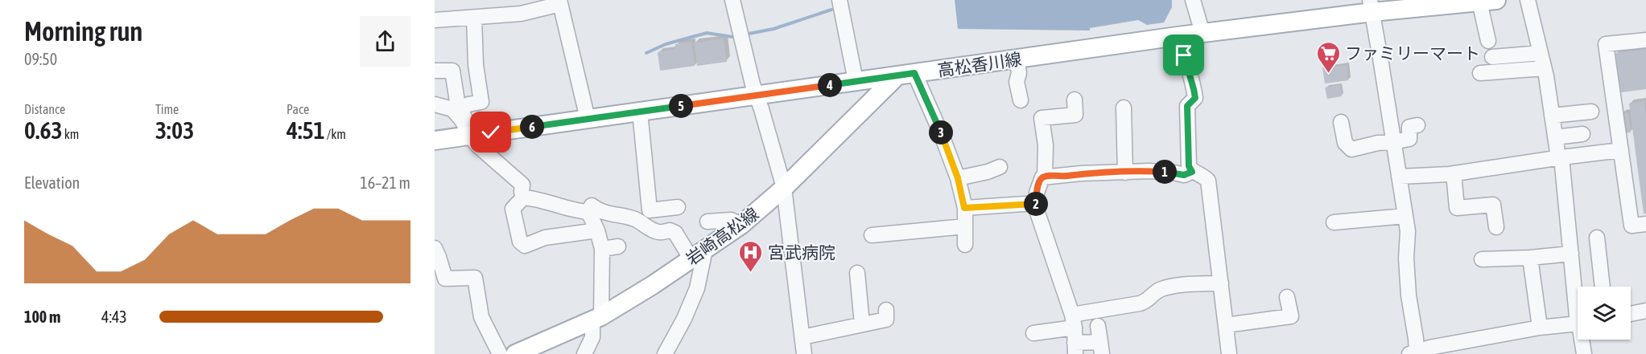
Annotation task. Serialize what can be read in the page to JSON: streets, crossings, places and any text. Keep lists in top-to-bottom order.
{
  "streets": {
    "main road": ["高松香川線", "岩崎高松線"]
  },
  "crossings": [
    ["高松香川線", "岩崎高松線"]
  ],
  "places": {
    "supermarket": ["ファミリーマート"],
    "hospital": ["宮武病院"]
  },
  "page": {
    "heading": ["Morning run", "09:50"],
    "pins": [
      "4",
      "5",
      "6",
      "3",
      "1",
      "2"
    ],
    "stats": [
      ["Distance", "0.63 km"],
      ["Time", "3:03"],
      ["Pace", "4:51 /km"]
    ],
    "chart": ["Elevation", "16–21 m"],
    "list": [
      {
        "name": "100 m",
        "note": "4:43"
      }
    ]
  }
}
